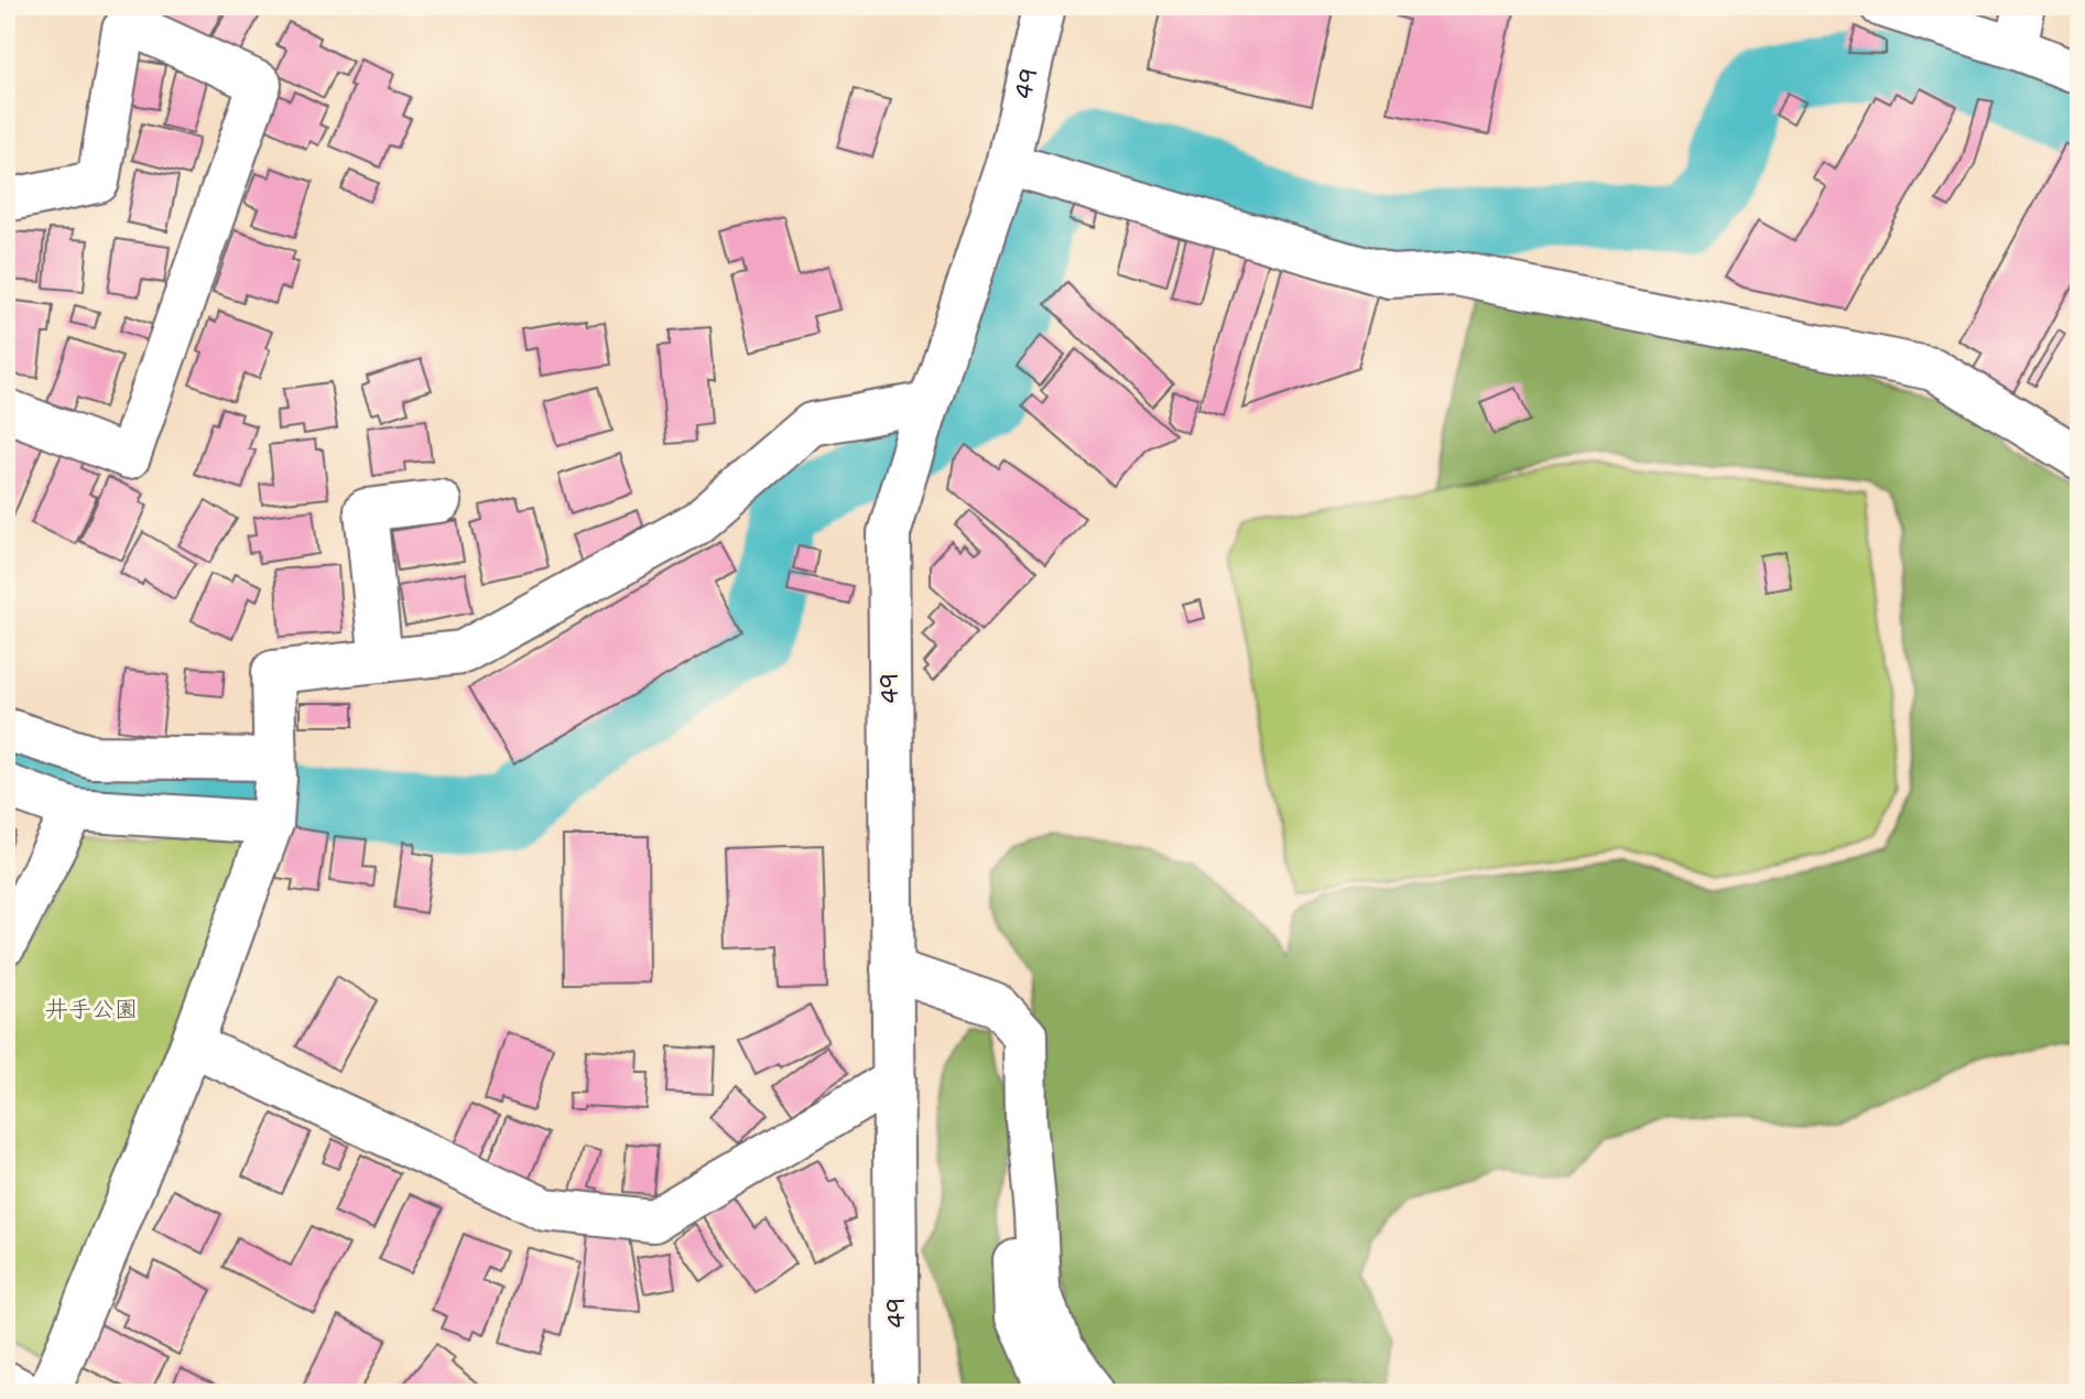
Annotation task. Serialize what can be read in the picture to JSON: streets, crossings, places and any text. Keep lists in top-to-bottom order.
{
  "streets": {
    "street": ["49"]
  },
  "parks": ["井手公園"]
}
